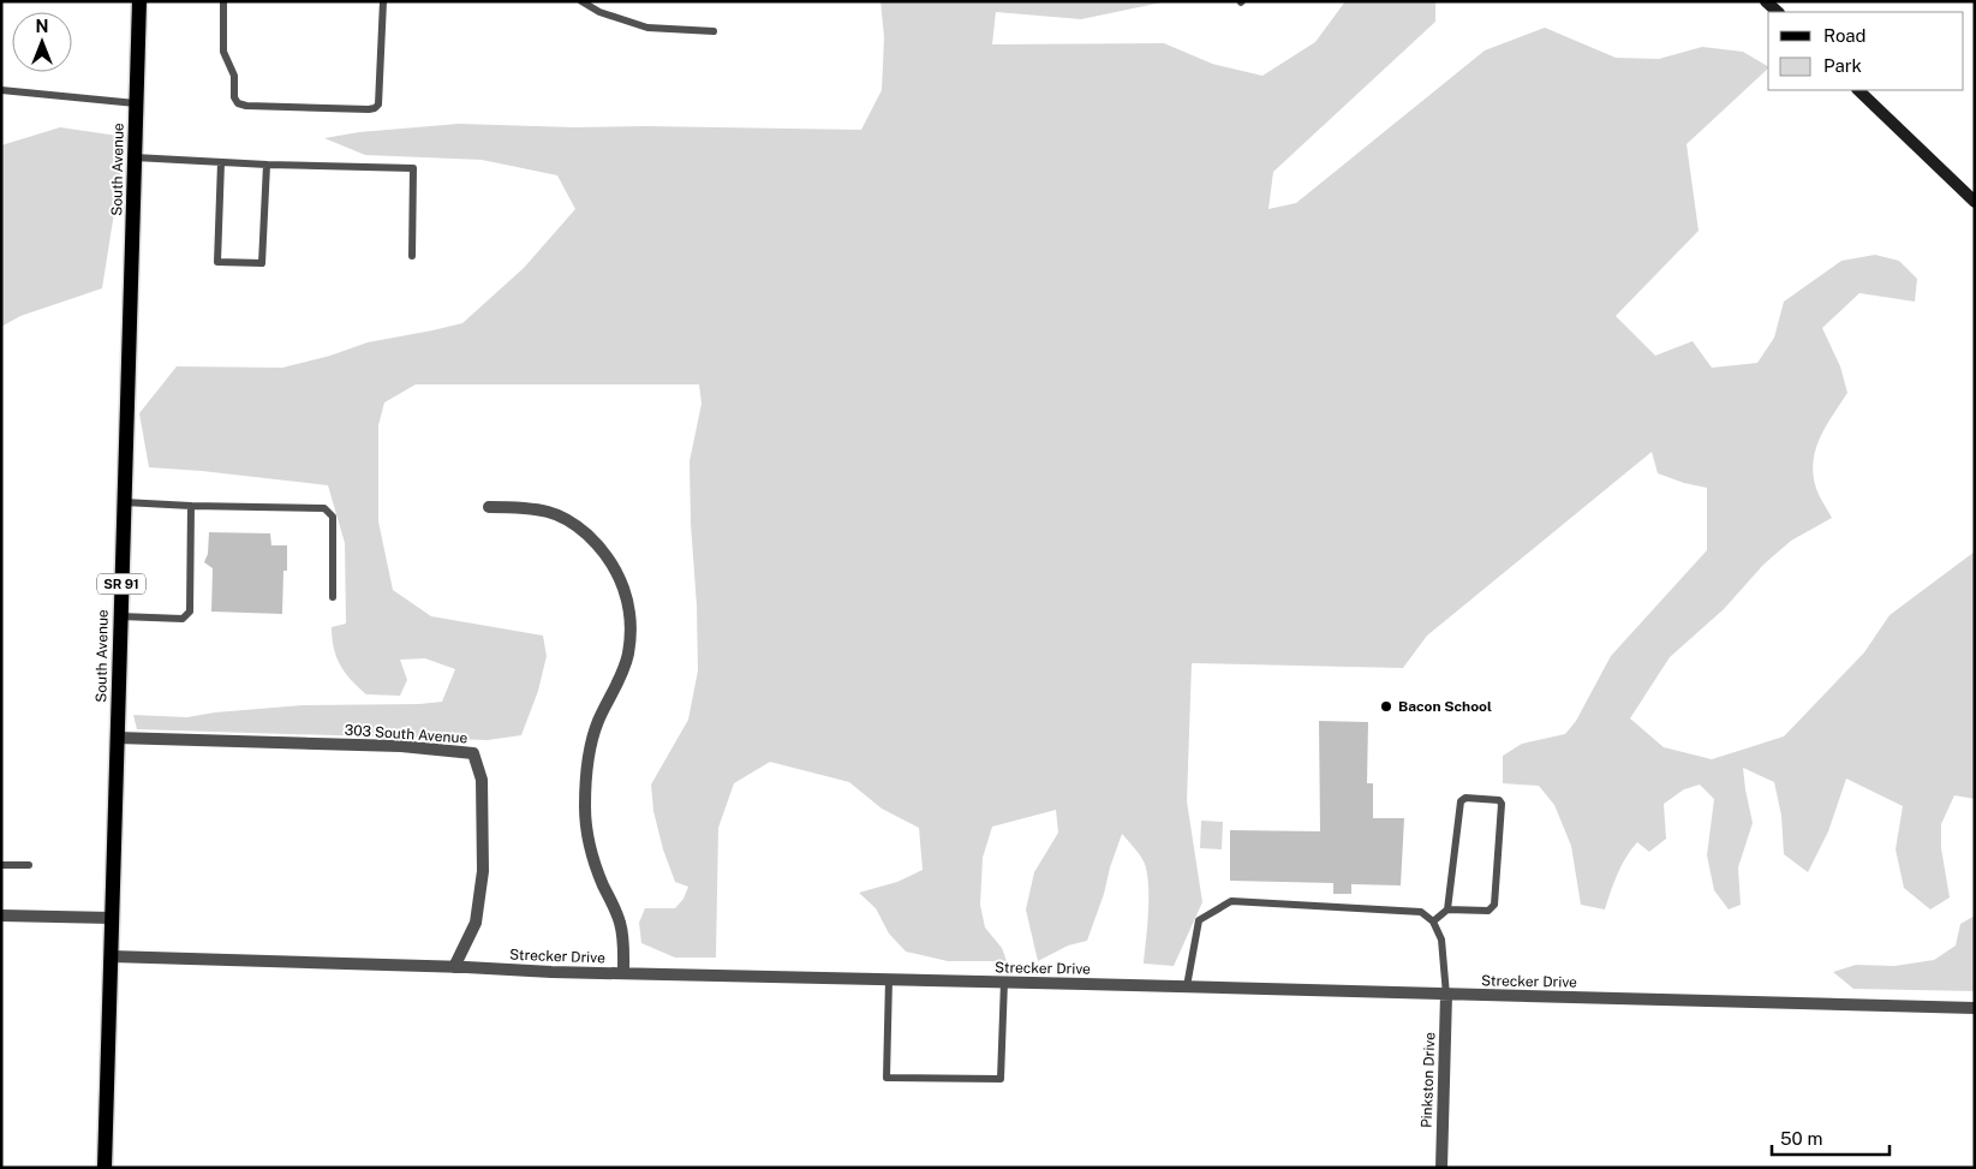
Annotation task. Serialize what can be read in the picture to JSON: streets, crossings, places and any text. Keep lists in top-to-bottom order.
{
  "streets": {
    "main road": ["South Avenue", "SR 91"],
    "street": ["303 South Avenue", "Strecker Drive", "Pinkston Drive"]
  },
  "crossings": [
    ["South Avenue", "303 South Avenue"],
    ["South Avenue", "Strecker Drive"],
    ["303 South Avenue", "Strecker Drive"],
    ["Strecker Drive", "Pinkston Drive"]
  ],
  "places": ["Bacon School"],
  "legend": ["Road", "Park"],
  "scale_bar": "50 m",
  "north": "top"
}
